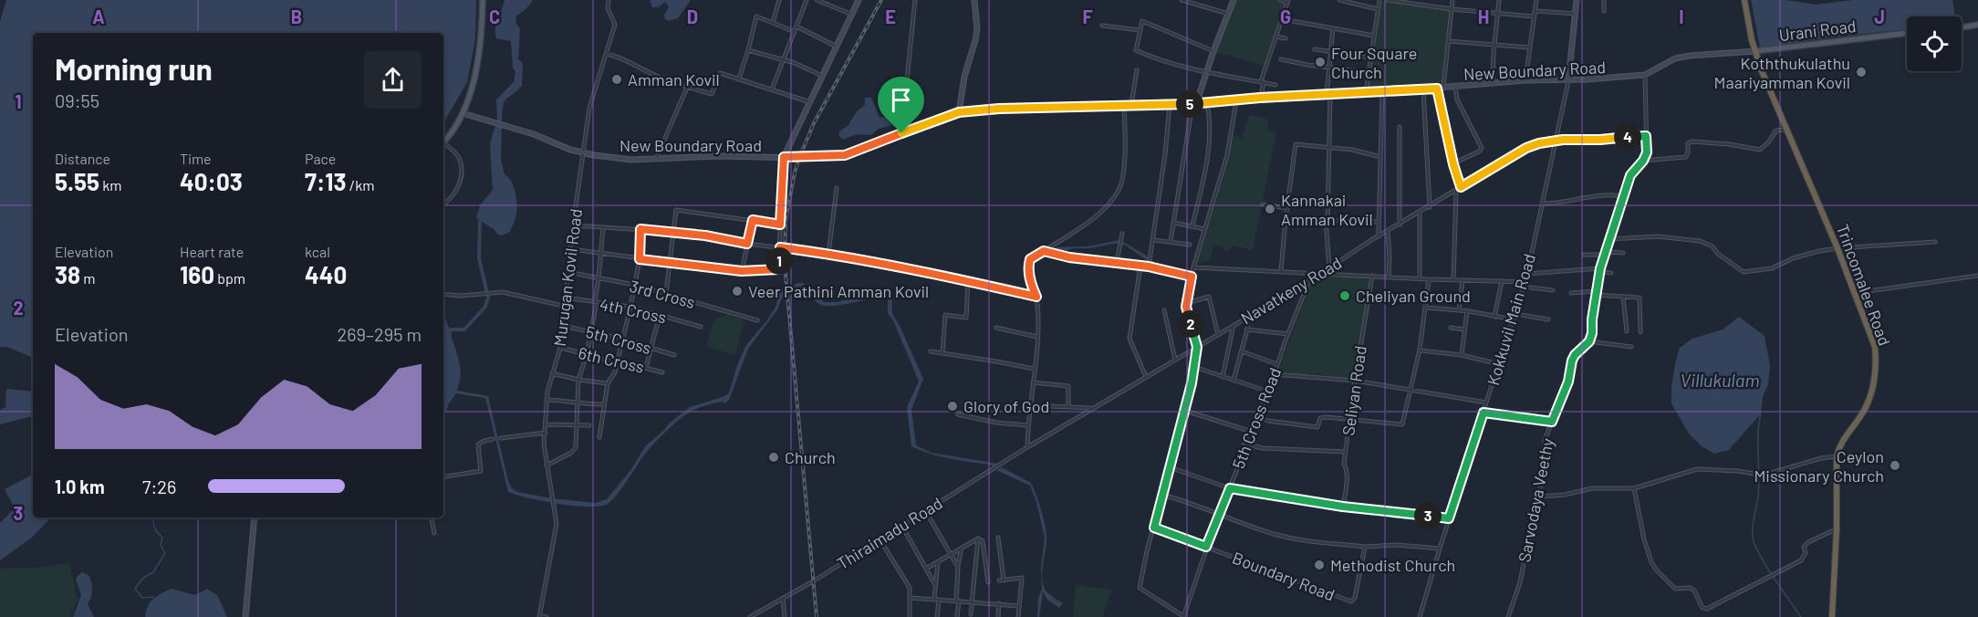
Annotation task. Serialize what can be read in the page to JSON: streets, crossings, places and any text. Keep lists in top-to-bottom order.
{
  "streets": {
    "highway": ["Trincomalee Road"],
    "main road": ["Urani Road", "New Boundary Road"],
    "street": [
      "Murugan Kovil Road",
      "Navatkeny Road",
      "3rd Cross",
      "4th Cross",
      "Kokkuvil Main Road",
      "5th Cross",
      "6th Cross",
      "Seliyan Road",
      "5th Cross Road",
      "Sarvodaya Veethy",
      "Thiraimadu Road",
      "Boundary Road"
    ]
  },
  "crossings": [
    ["Urani Road", "New Boundary Road"],
    ["Urani Road", "Trincomalee Road"],
    ["New Boundary Road", "Murugan Kovil Road"],
    ["New Boundary Road", "Trincomalee Road"],
    ["New Boundary Road", "Kokkuvil Main Road"],
    ["Murugan Kovil Road", "3rd Cross"],
    ["Murugan Kovil Road", "4th Cross"],
    ["Murugan Kovil Road", "5th Cross"],
    ["Murugan Kovil Road", "6th Cross"],
    ["Navatkeny Road", "Kokkuvil Main Road"],
    ["Navatkeny Road", "5th Cross Road"],
    ["Navatkeny Road", "Thiraimadu Road"],
    ["5th Cross Road", "Boundary Road"]
  ],
  "water": ["Villukulam"],
  "places": [
    "Four Square Church",
    "Koththukulathu Maariyamman Kovil",
    "Amman Kovil",
    "Kannakai Amman Kovil",
    "Veer Pathini Amman Kovil",
    "Cheliyan Ground",
    "Glory of God",
    "Church",
    "Ceylon Missionary Church",
    "Methodist Church"
  ],
  "page": {
    "heading": ["Morning run", "09:55"],
    "pins": [
      "5",
      "4",
      "1",
      "2",
      "3"
    ],
    "stats": [
      ["Distance", "5.55 km"],
      ["Time", "40:03"],
      ["Pace", "7:13 /km"],
      ["Elevation", "38 m"],
      ["Heart rate", "160 bpm"],
      ["kcal", "440"]
    ],
    "chart": ["Elevation", "269–295 m"],
    "list": [
      {
        "name": "1.0 km",
        "note": "7:26"
      }
    ]
  },
  "grid": {
    "columns": [
      "A",
      "B",
      "C",
      "D",
      "E",
      "F",
      "G",
      "H",
      "I",
      "J"
    ],
    "rows": ["1", "2", "3"]
  }
}
